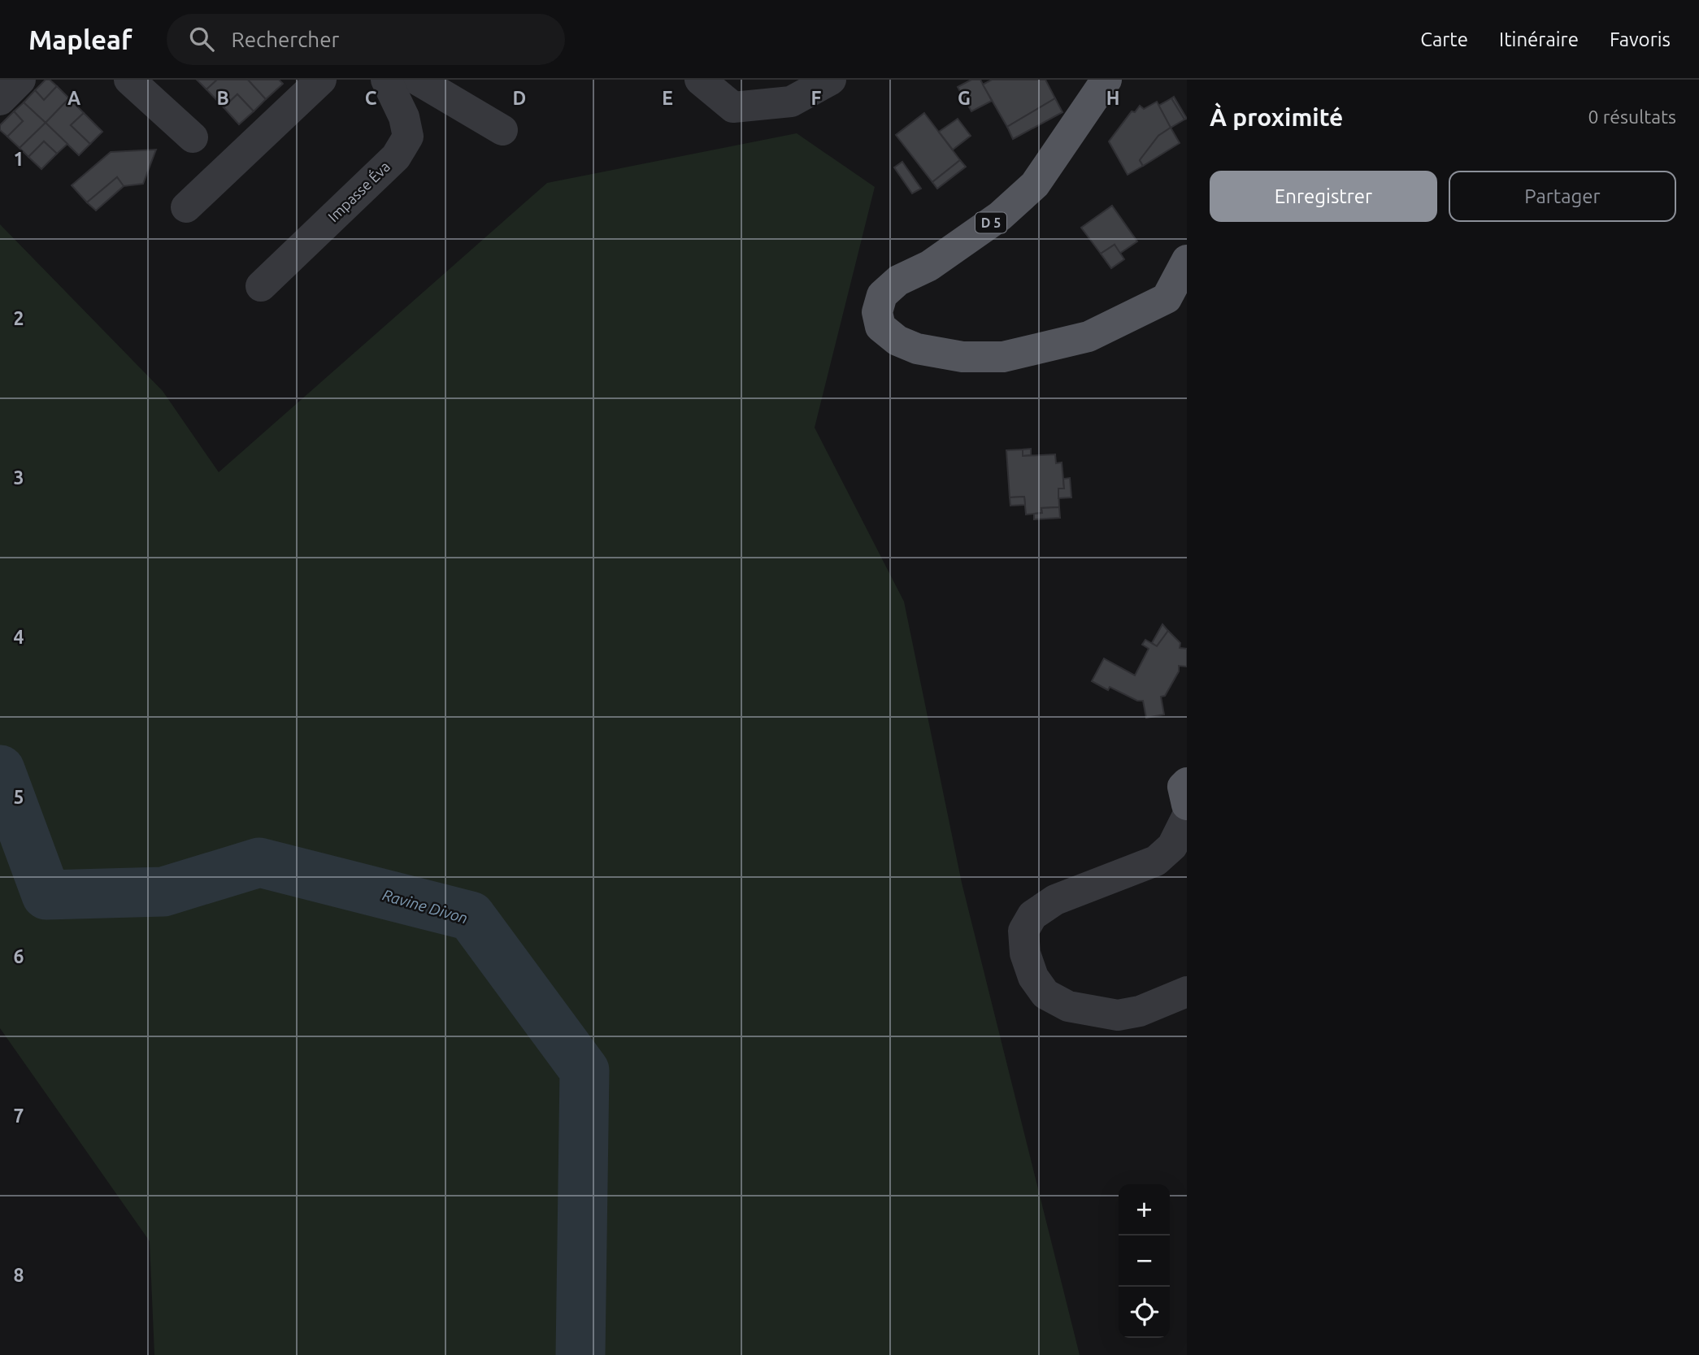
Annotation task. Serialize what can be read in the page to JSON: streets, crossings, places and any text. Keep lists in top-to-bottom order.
{
  "streets": {
    "main road": ["D 5"],
    "street": ["Impasse Éva"]
  },
  "water": ["Ravine Divon"],
  "page": {
    "header": "Mapleaf",
    "search": "Rechercher",
    "nav": ["Carte", "Itinéraire", "Favoris"],
    "heading": ["À proximité", "0 résultats"],
    "buttons": ["Enregistrer", "Partager"],
    "map_buttons": ["+", "−"]
  },
  "grid": {
    "columns": [
      "A",
      "B",
      "C",
      "D",
      "E",
      "F",
      "G",
      "H"
    ],
    "rows": [
      "1",
      "2",
      "3",
      "4",
      "5",
      "6",
      "7",
      "8"
    ]
  }
}
